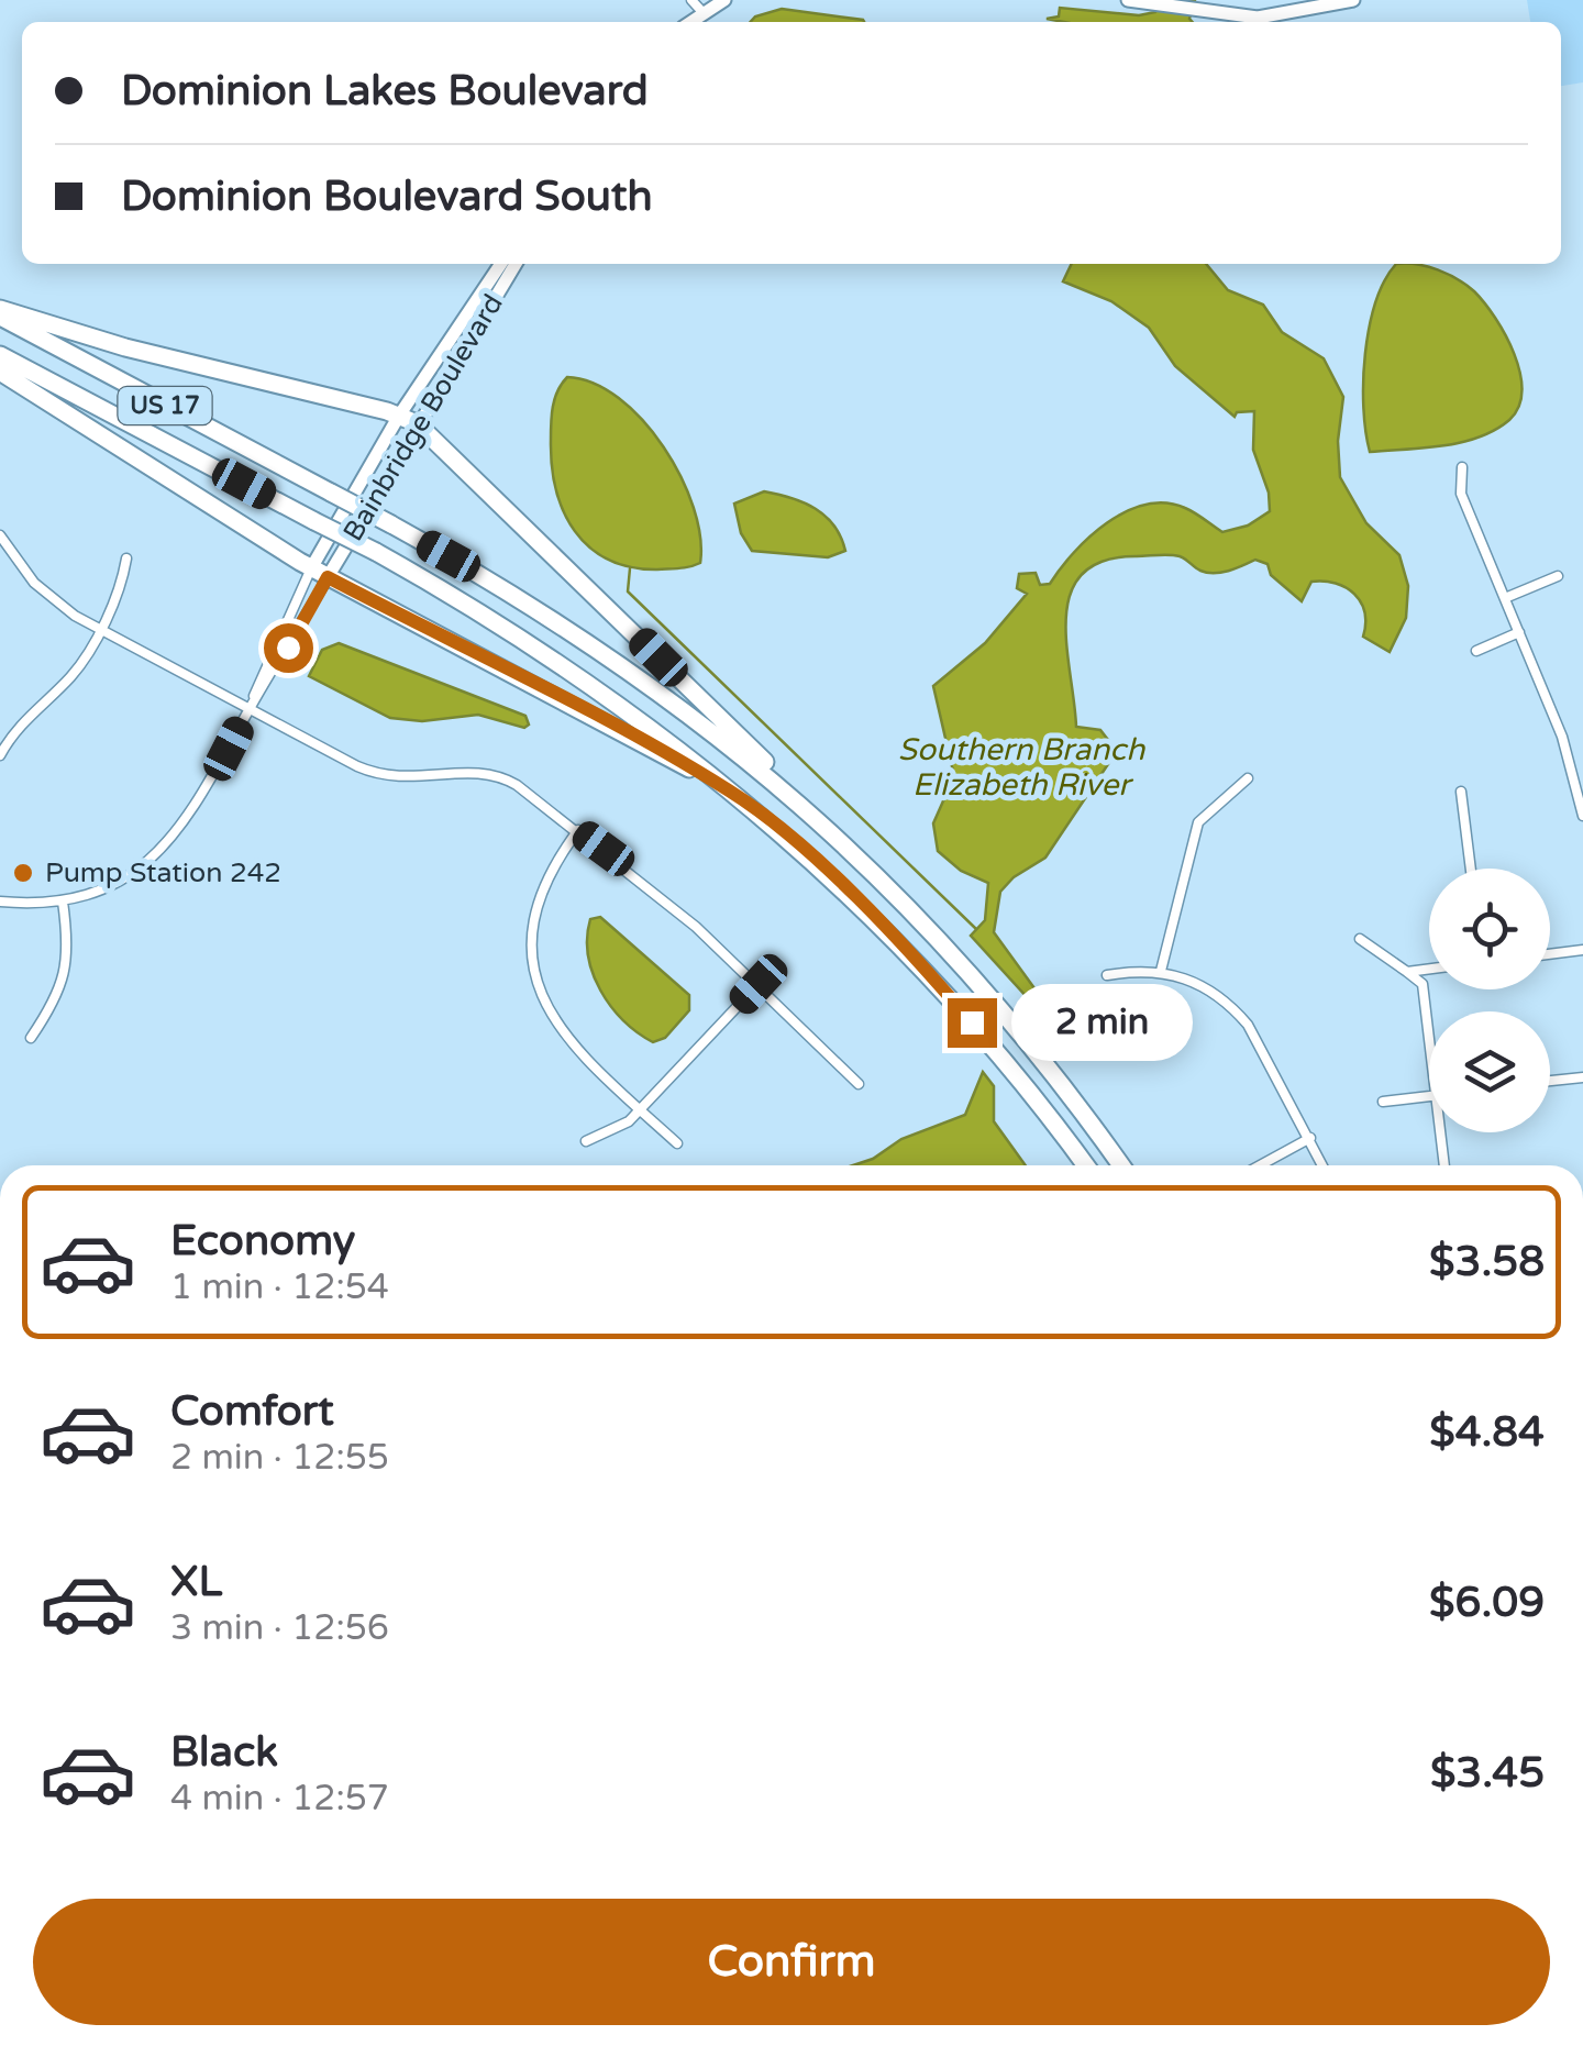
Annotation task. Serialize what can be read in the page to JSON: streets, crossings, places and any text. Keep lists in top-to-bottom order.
{
  "streets": {
    "highway": ["US 17"],
    "main road": ["Bainbridge Boulevard"]
  },
  "water": ["Southern Branch Elizabeth River"],
  "places": ["Pump Station 242"],
  "page": {
    "banner": ["Dominion Lakes Boulevard", "Dominion Boulevard South"],
    "bubble": "2 min",
    "list": [
      {
        "name": "Economy",
        "note": "1 min · 12:54",
        "value": "$3.58"
      },
      {
        "name": "Comfort",
        "note": "2 min · 12:55",
        "value": "$4.84"
      },
      {
        "name": "XL",
        "note": "3 min · 12:56",
        "value": "$6.09"
      },
      {
        "name": "Black",
        "note": "4 min · 12:57",
        "value": "$3.45"
      }
    ],
    "buttons": "Confirm"
  }
}
